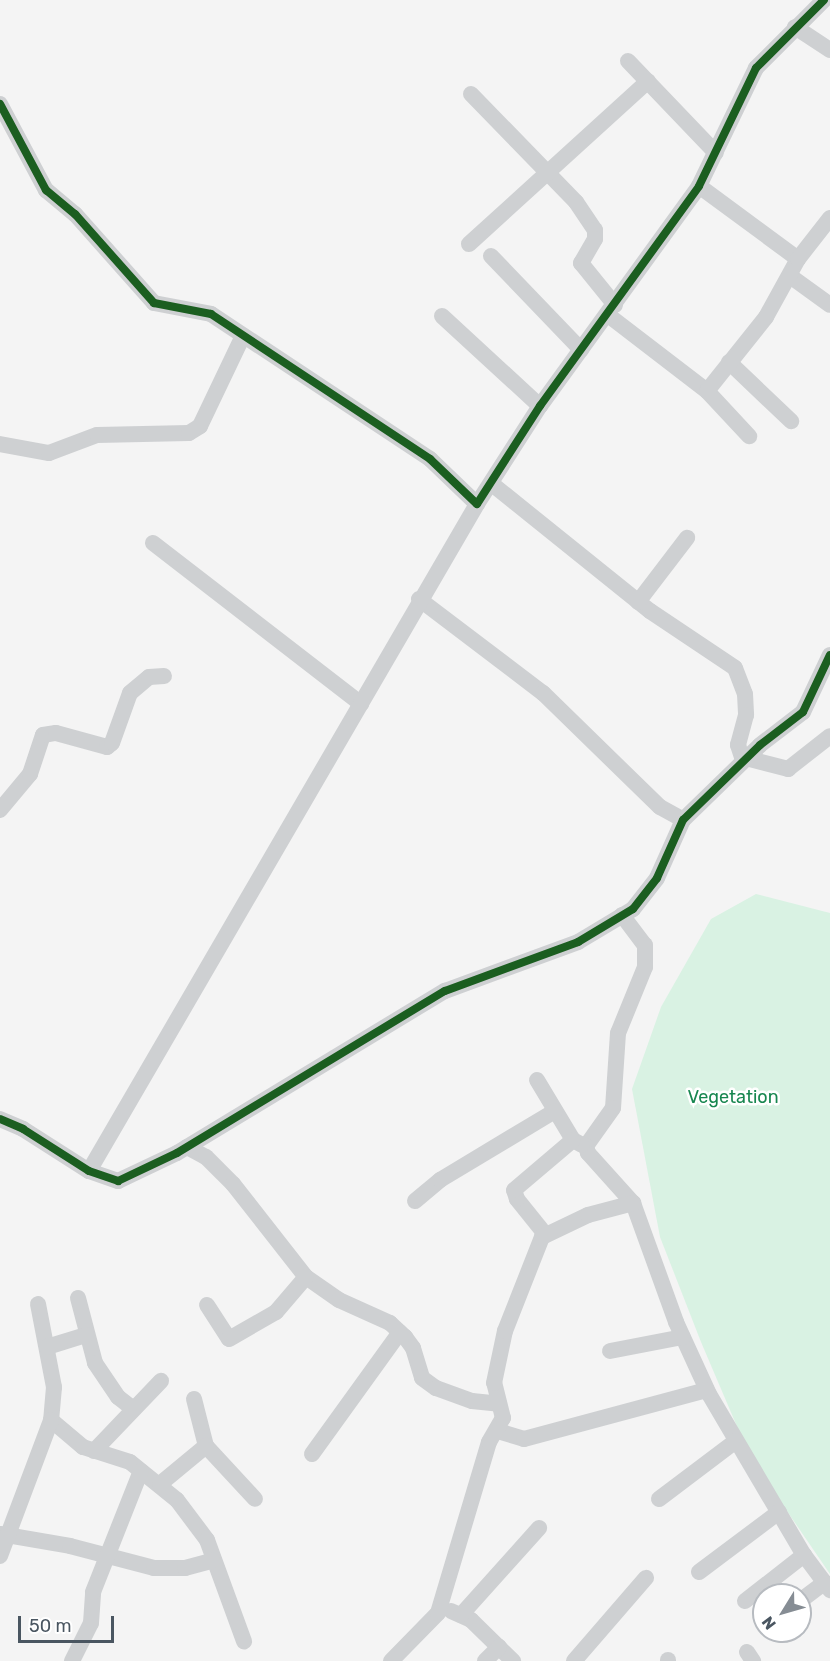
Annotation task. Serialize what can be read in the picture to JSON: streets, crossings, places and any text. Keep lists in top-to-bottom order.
{
  "parks": ["Vegetation"],
  "scale_bar": "50 m",
  "north": "bottom left"
}
